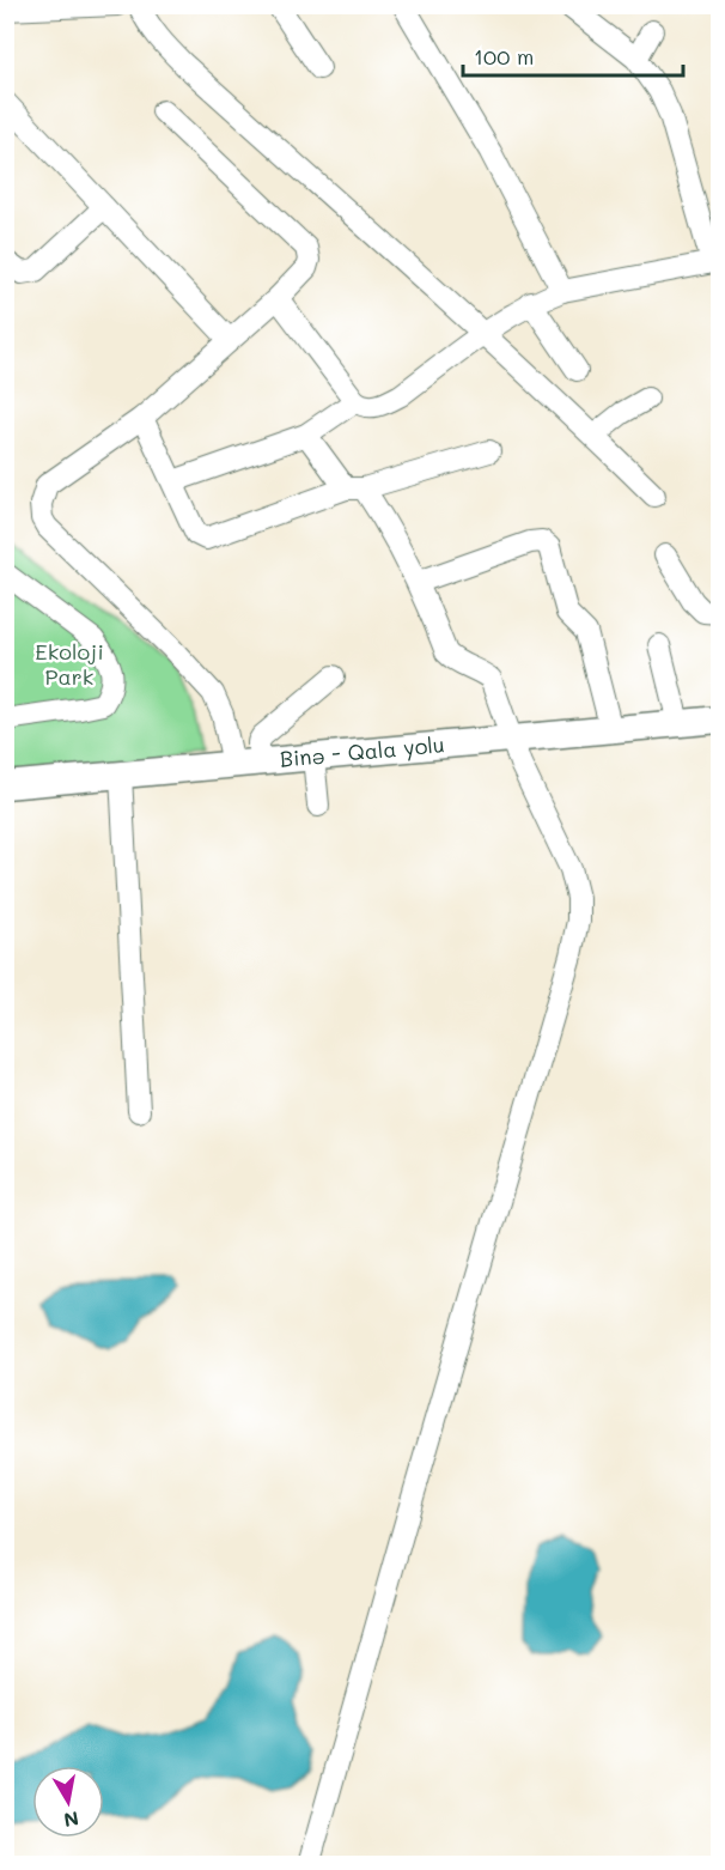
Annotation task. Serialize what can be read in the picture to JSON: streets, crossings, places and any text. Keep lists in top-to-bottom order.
{
  "streets": {
    "main road": ["Binə - Qala yolu"]
  },
  "parks": ["Ekoloji Park"],
  "scale_bar": "100 m",
  "north": "bottom"
}
